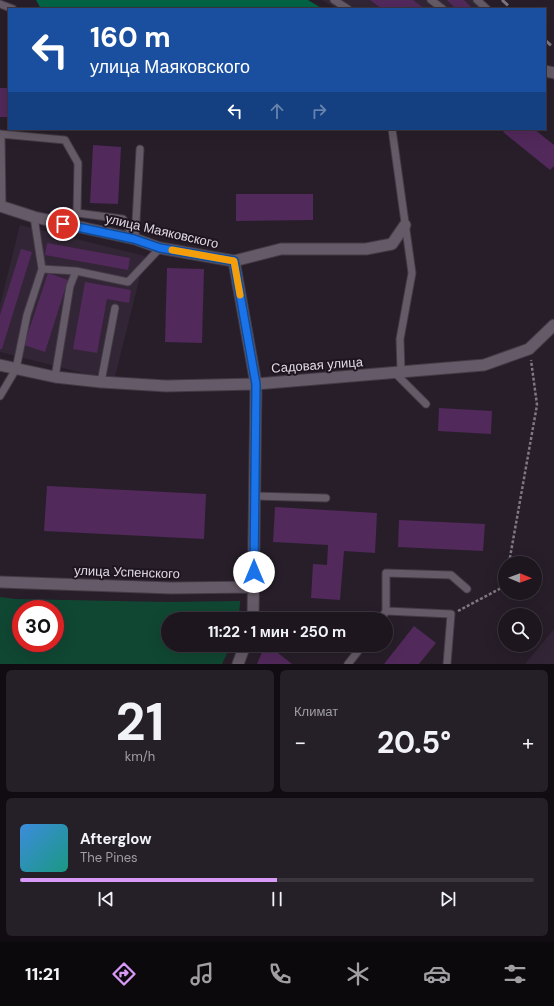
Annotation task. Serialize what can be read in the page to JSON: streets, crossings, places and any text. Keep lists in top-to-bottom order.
{
  "streets": {
    "street": ["улица Маяковского", "Садовая улица", "улица Успенского"]
  },
  "north": "right",
  "page": {
    "turn": ["160 m", "улица Маяковского"],
    "limit": "30",
    "trip": "11:22 · 1 мин · 250 m",
    "tile": [
      ["21", "km/h"],
      "Климат"
    ],
    "heat": ["−", "20.5°", "+"],
    "song": ["Afterglow", "The Pines"],
    "tabs": "11:21"
  }
}
